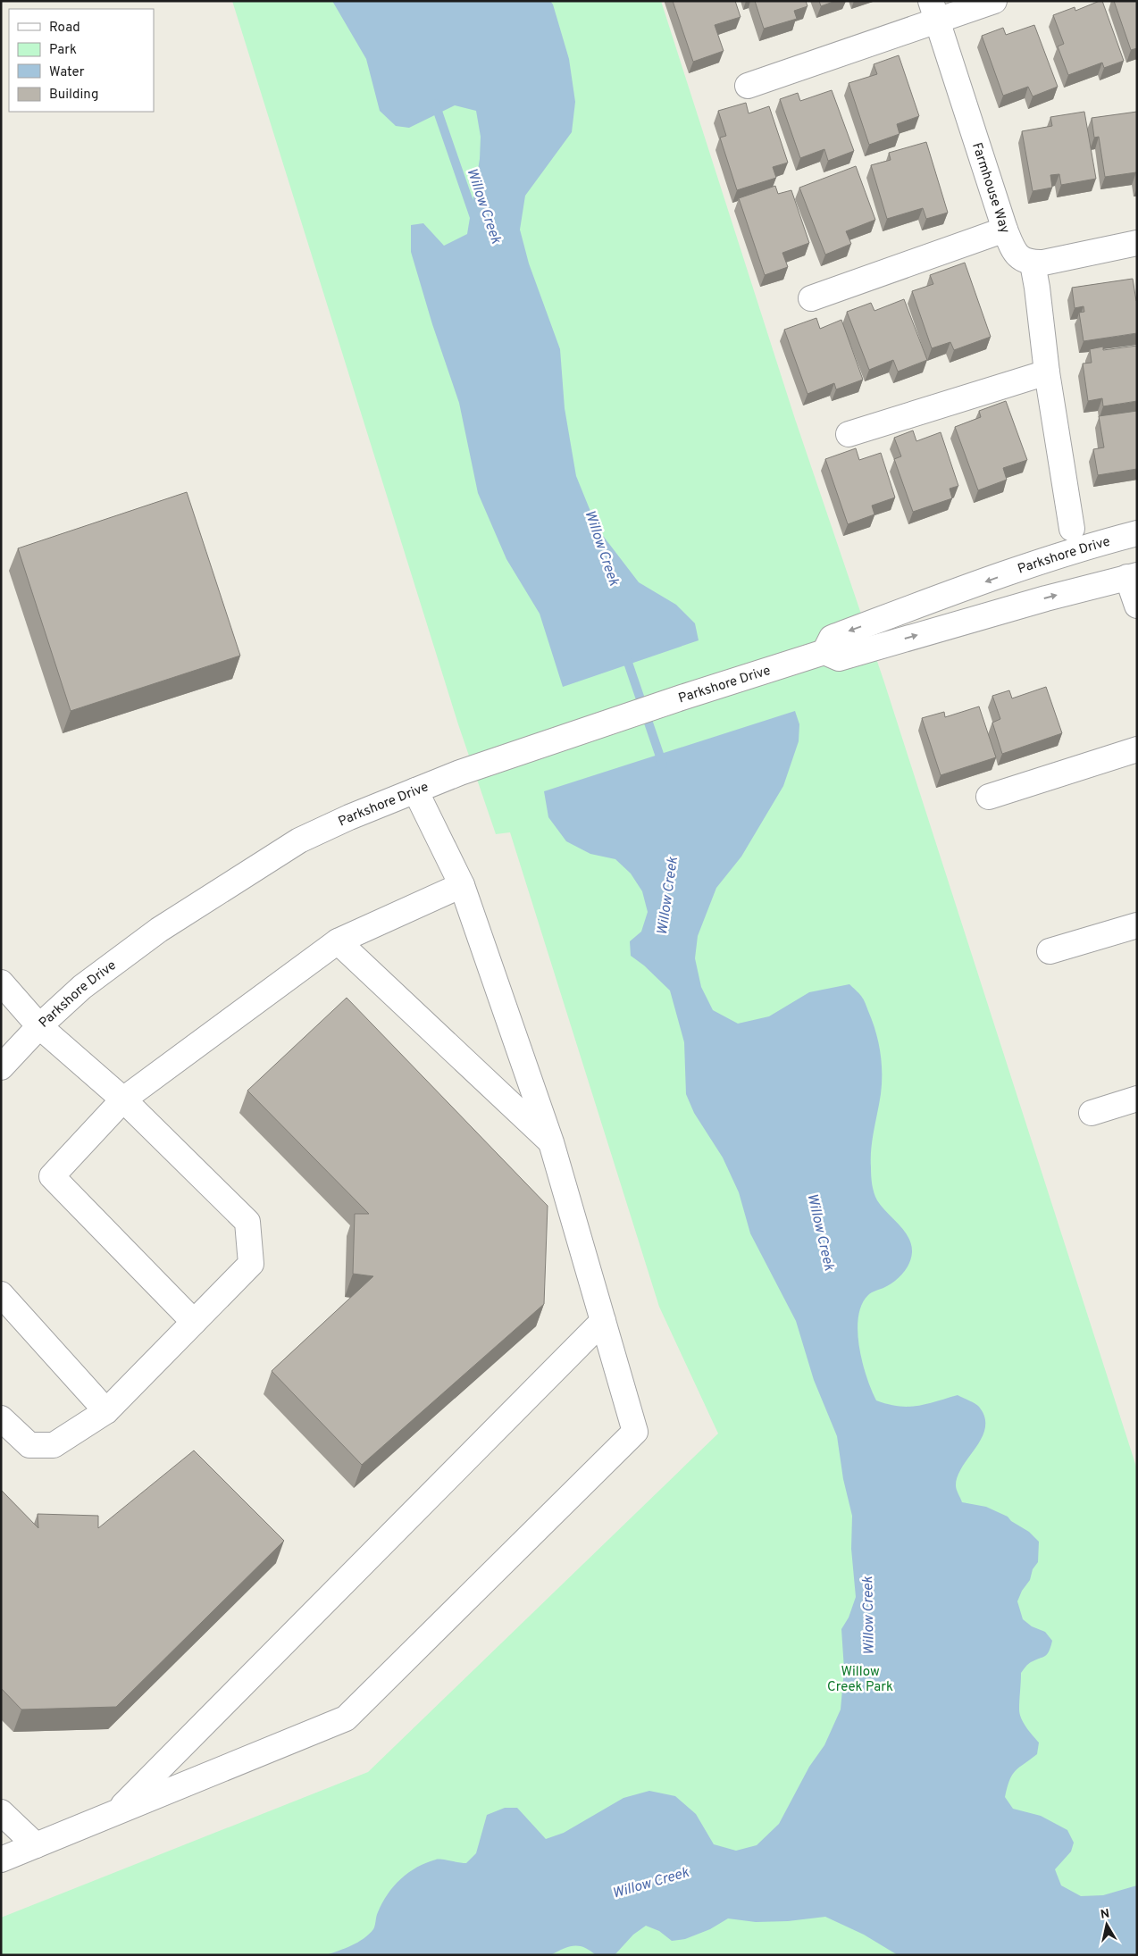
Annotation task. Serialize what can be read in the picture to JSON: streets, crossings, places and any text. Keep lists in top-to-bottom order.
{
  "streets": {
    "street": ["Farmhouse Way", "Parkshore Drive"]
  },
  "water": ["Willow Creek"],
  "parks": ["Willow Creek Park"],
  "legend": [
    "Road",
    "Park",
    "Water",
    "Building"
  ],
  "north": "top"
}
